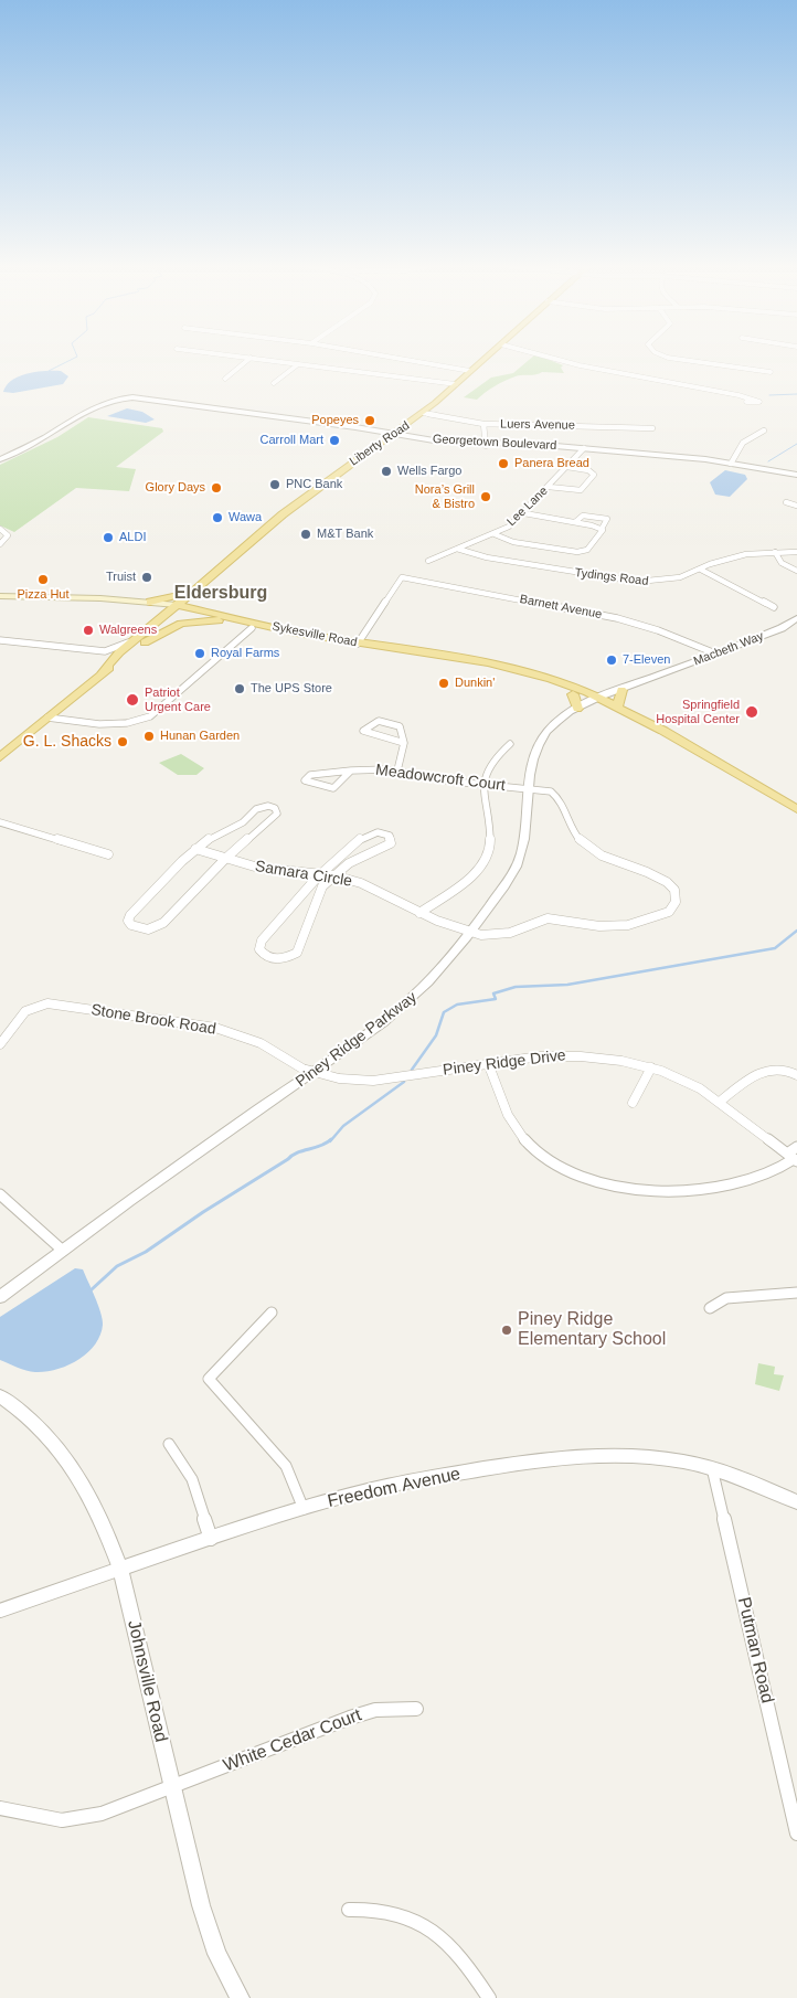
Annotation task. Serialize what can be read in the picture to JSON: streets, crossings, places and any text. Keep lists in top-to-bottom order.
{
  "streets": {
    "main road": ["Liberty Road", "Sykesville Road"],
    "street": [
      "Luers Avenue",
      "Georgetown Boulevard",
      "Lee Lane",
      "Tydings Road",
      "Barnett Avenue",
      "Macbeth Way",
      "Meadowcroft Court",
      "Samara Circle",
      "Stone Brook Road",
      "Piney Ridge Parkway",
      "Piney Ridge Drive",
      "Freedom Avenue",
      "Putman Road",
      "Johnsville Road",
      "White Cedar Court"
    ]
  },
  "crossings": [
    ["Luers Avenue", "Liberty Road"],
    ["Georgetown Boulevard", "Liberty Road"],
    ["Georgetown Boulevard", "Lee Lane"],
    ["Liberty Road", "Sykesville Road"],
    ["Lee Lane", "Tydings Road"],
    ["Barnett Avenue", "Sykesville Road"],
    ["Barnett Avenue", "Macbeth Way"],
    ["Sykesville Road", "Macbeth Way"],
    ["Sykesville Road", "Piney Ridge Parkway"],
    ["Macbeth Way", "Piney Ridge Parkway"],
    ["Meadowcroft Court", "Samara Circle"],
    ["Meadowcroft Court", "Piney Ridge Parkway"],
    ["Samara Circle", "Piney Ridge Parkway"],
    ["Stone Brook Road", "Piney Ridge Parkway"],
    ["Stone Brook Road", "Piney Ridge Drive"],
    ["Piney Ridge Parkway", "Piney Ridge Drive"],
    ["Freedom Avenue", "Putman Road"],
    ["Freedom Avenue", "Johnsville Road"],
    ["Johnsville Road", "White Cedar Court"]
  ],
  "districts": ["Eldersburg"],
  "places": [
    "Popeyes",
    "Carroll Mart",
    "Panera Bread",
    "Wells Fargo",
    "PNC Bank",
    "Glory Days",
    "Nora’s Grill & Bistro",
    "Wawa",
    "M&T Bank",
    "ALDI",
    "Truist",
    "Pizza Hut",
    "Walgreens",
    "Royal Farms",
    "7-Eleven",
    "Dunkin'",
    "The UPS Store",
    "Patriot Urgent Care",
    "Springfield Hospital Center",
    "Hunan Garden",
    "G. L. Shacks",
    "Piney Ridge Elementary School"
  ]
}
